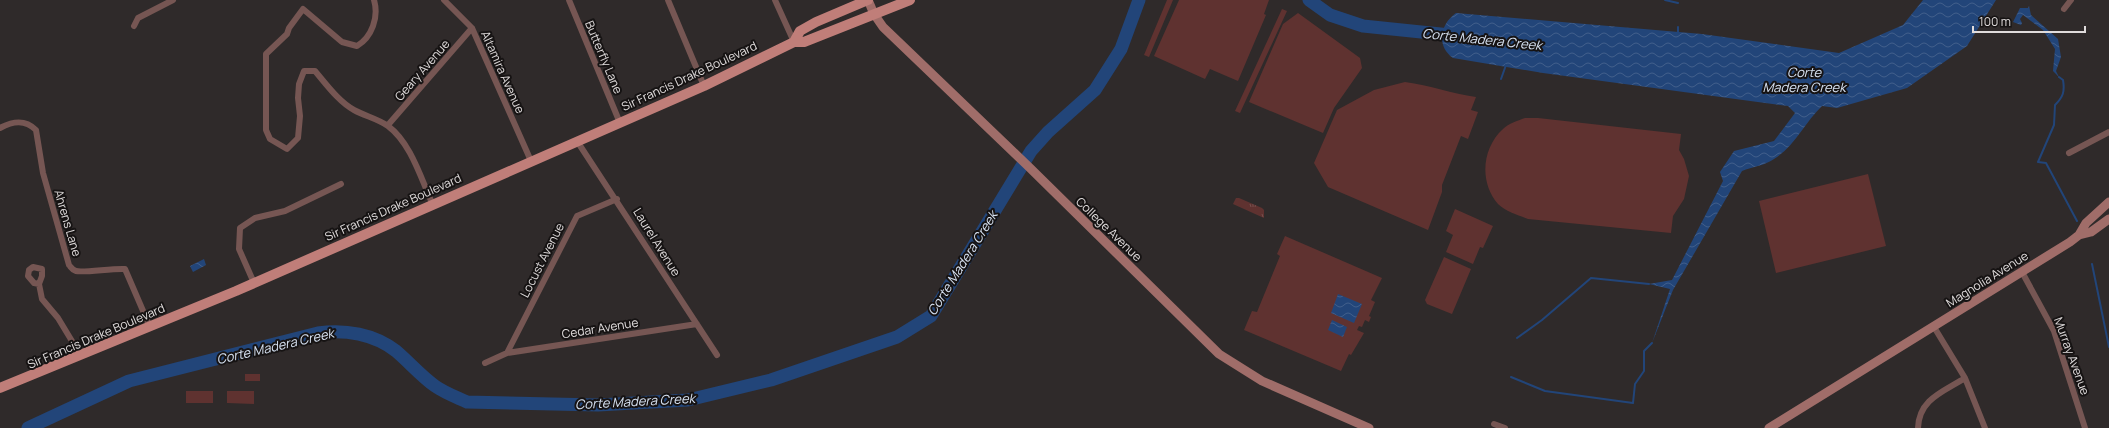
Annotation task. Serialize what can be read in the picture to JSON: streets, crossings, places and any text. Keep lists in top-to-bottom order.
{
  "streets": {
    "main road": ["Sir Francis Drake Boulevard", "College Avenue", "Magnolia Avenue"],
    "street": [
      "Butterfly Lane",
      "Geary Avenue",
      "Altamira Avenue",
      "Ahrens Lane",
      "Laurel Avenue",
      "Locust Avenue",
      "Cedar Avenue",
      "Murray Avenue"
    ]
  },
  "crossings": [
    ["Butterfly Lane", "Sir Francis Drake Boulevard"],
    ["Geary Avenue", "Altamira Avenue"],
    ["Altamira Avenue", "Sir Francis Drake Boulevard"],
    ["Sir Francis Drake Boulevard", "Ahrens Lane"],
    ["Sir Francis Drake Boulevard", "College Avenue"],
    ["Sir Francis Drake Boulevard", "Laurel Avenue"],
    ["Laurel Avenue", "Locust Avenue"],
    ["Laurel Avenue", "Cedar Avenue"],
    ["Locust Avenue", "Cedar Avenue"],
    ["Magnolia Avenue", "Murray Avenue"]
  ],
  "water": ["Corte Madera Creek"],
  "scale_bar": "100 m"
}
